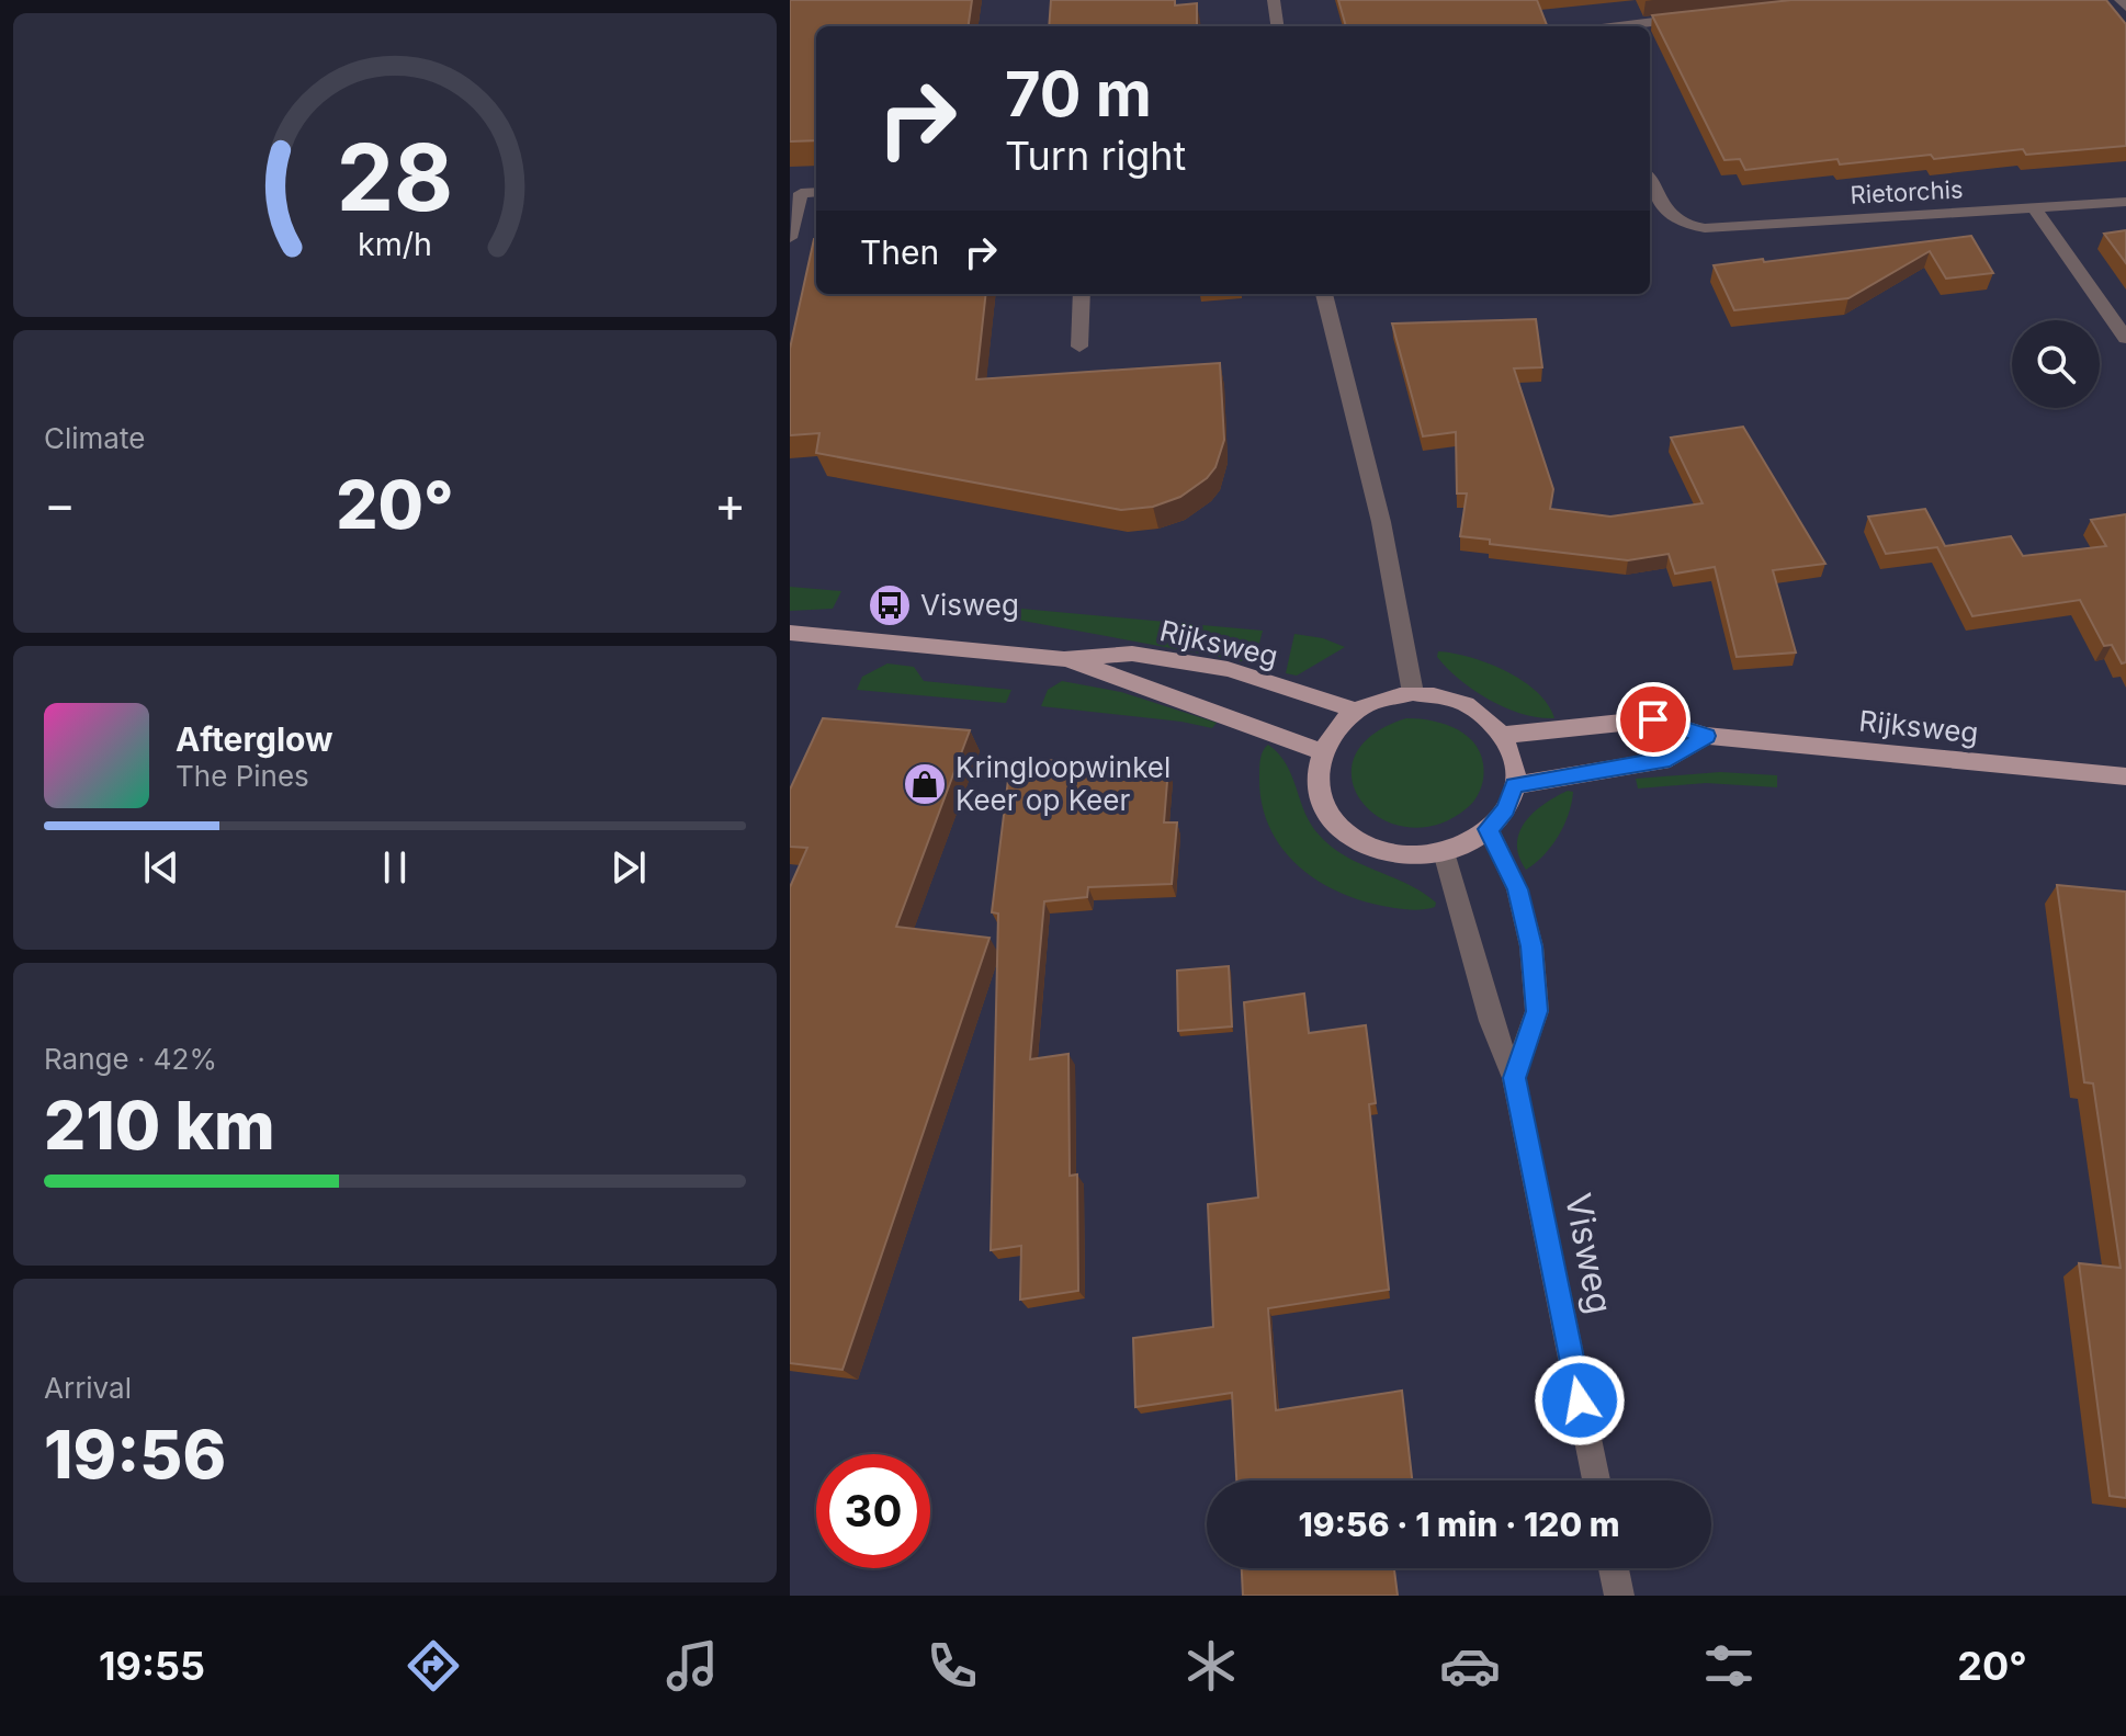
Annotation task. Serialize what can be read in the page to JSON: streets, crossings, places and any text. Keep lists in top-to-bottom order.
{
  "streets": {
    "main road": ["Rijksweg"],
    "street": ["Rietorchis", "Visweg"]
  },
  "crossings": [
    ["Rijksweg", "Visweg"]
  ],
  "places": {
    "bus stop": ["Visweg"],
    "shop": ["Kringloopwinkel Keer op Keer"]
  },
  "page": {
    "turn": ["70 m", "Turn right"],
    "then": "Then",
    "tile": [
      "Climate",
      ["Range · 42%", "210 km"],
      ["Arrival", "19:56"]
    ],
    "heat": ["−", "20°", "+"],
    "song": ["Afterglow", "The Pines"],
    "limit": "30",
    "trip": "19:56 · 1 min · 120 m",
    "tabs": ["19:55", "20°"],
    "gauge": ["28", "km/h"]
  }
}
